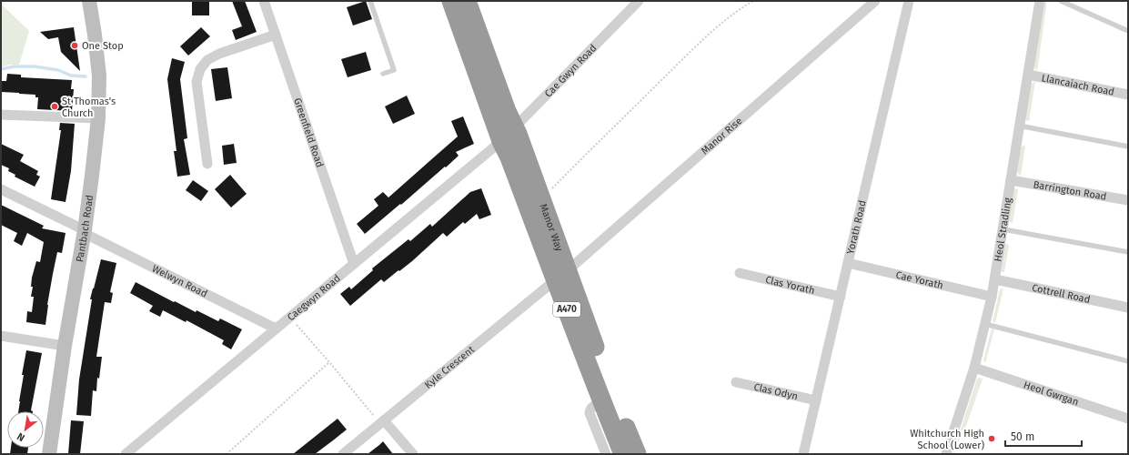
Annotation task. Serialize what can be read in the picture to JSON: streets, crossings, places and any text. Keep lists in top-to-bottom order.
{
  "streets": {
    "highway": ["Manor Way", "A470"],
    "street": [
      "Cae Gwyn Road",
      "Llancaiach Road",
      "Greenfield Road",
      "Manor Rise",
      "Barrington Road",
      "Yorath Road",
      "Pantbach Road",
      "Heol Stradling",
      "Welwyn Road",
      "Cae Yorath",
      "Clas Yorath",
      "Cottrell Road",
      "Caegwyn Road",
      "Kyle Crescent",
      "Clas Odyn",
      "Heol Gwrgan"
    ]
  },
  "crossings": [
    ["Cae Gwyn Road", "Manor Way"],
    ["Cae Gwyn Road", "Caegwyn Road"],
    ["Llancaiach Road", "Heol Stradling"],
    ["Greenfield Road", "Caegwyn Road"],
    ["Manor Rise", "Manor Way"],
    ["Manor Rise", "Kyle Crescent"],
    ["Barrington Road", "Heol Stradling"],
    ["Manor Way", "Caegwyn Road"],
    ["Manor Way", "Kyle Crescent"],
    ["Yorath Road", "Cae Yorath"],
    ["Yorath Road", "Clas Yorath"],
    ["Yorath Road", "Clas Odyn"],
    ["Pantbach Road", "Welwyn Road"],
    ["Heol Stradling", "Cae Yorath"],
    ["Heol Stradling", "Cottrell Road"],
    ["Heol Stradling", "Heol Gwrgan"],
    ["Welwyn Road", "Caegwyn Road"]
  ],
  "places": ["One Stop", "St Thomas's Church", "Whitchurch High School (Lower)"],
  "scale_bar": "50 m",
  "north": "bottom left"
}
